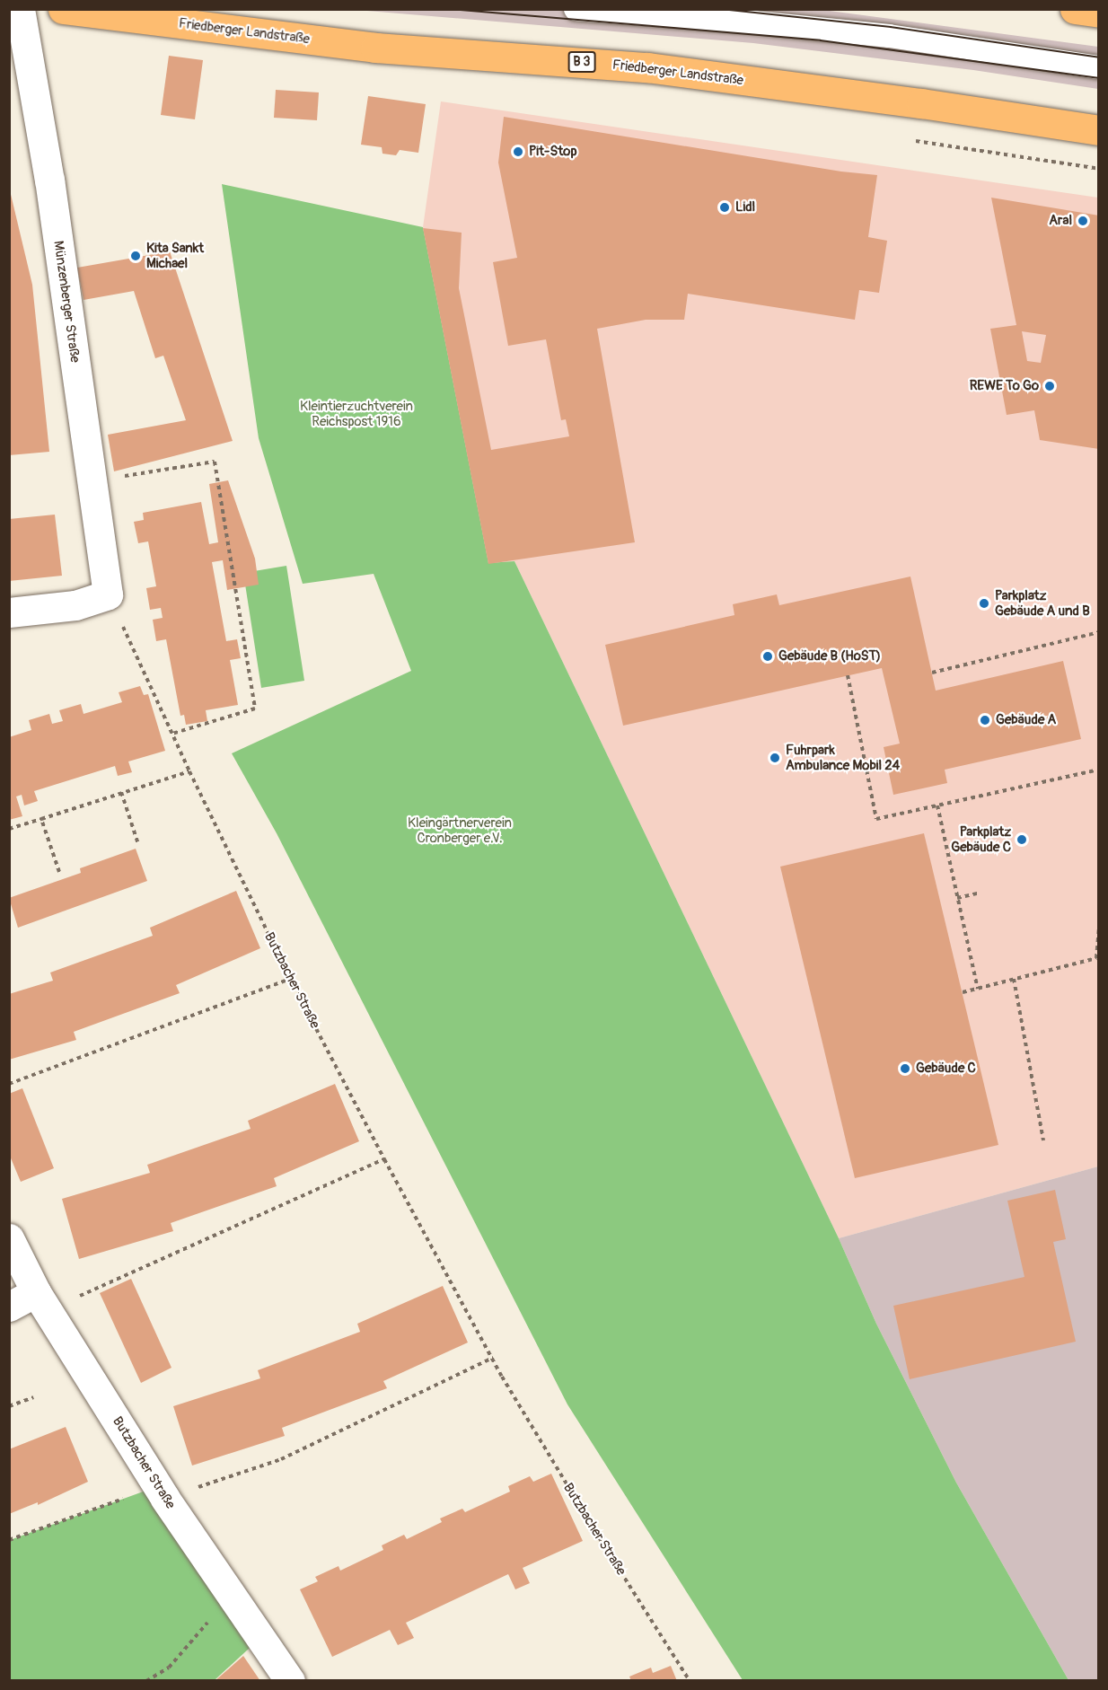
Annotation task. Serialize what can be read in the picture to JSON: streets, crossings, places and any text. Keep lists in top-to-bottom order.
{
  "streets": {
    "main road": ["Friedberger Landstraße", "B 3"],
    "street": ["Münzenberger Straße", "Butzbacher Straße"]
  },
  "crossings": [
    ["Münzenberger Straße", "Butzbacher Straße"]
  ],
  "parks": ["Kleintierzuchtverein Reichspost 1916", "Kleingärtnerverein Cronberger e.V."],
  "places": [
    "Pit-Stop",
    "Lidl",
    "Aral",
    "Kita Sankt Michael",
    "REWE To Go",
    "Parkplatz Gebäude A und B",
    "Gebäude B (HoST)",
    "Gebäude A",
    "Fuhrpark Ambulance Mobil 24",
    "Parkplatz Gebäude C",
    "Gebäude C"
  ]
}
